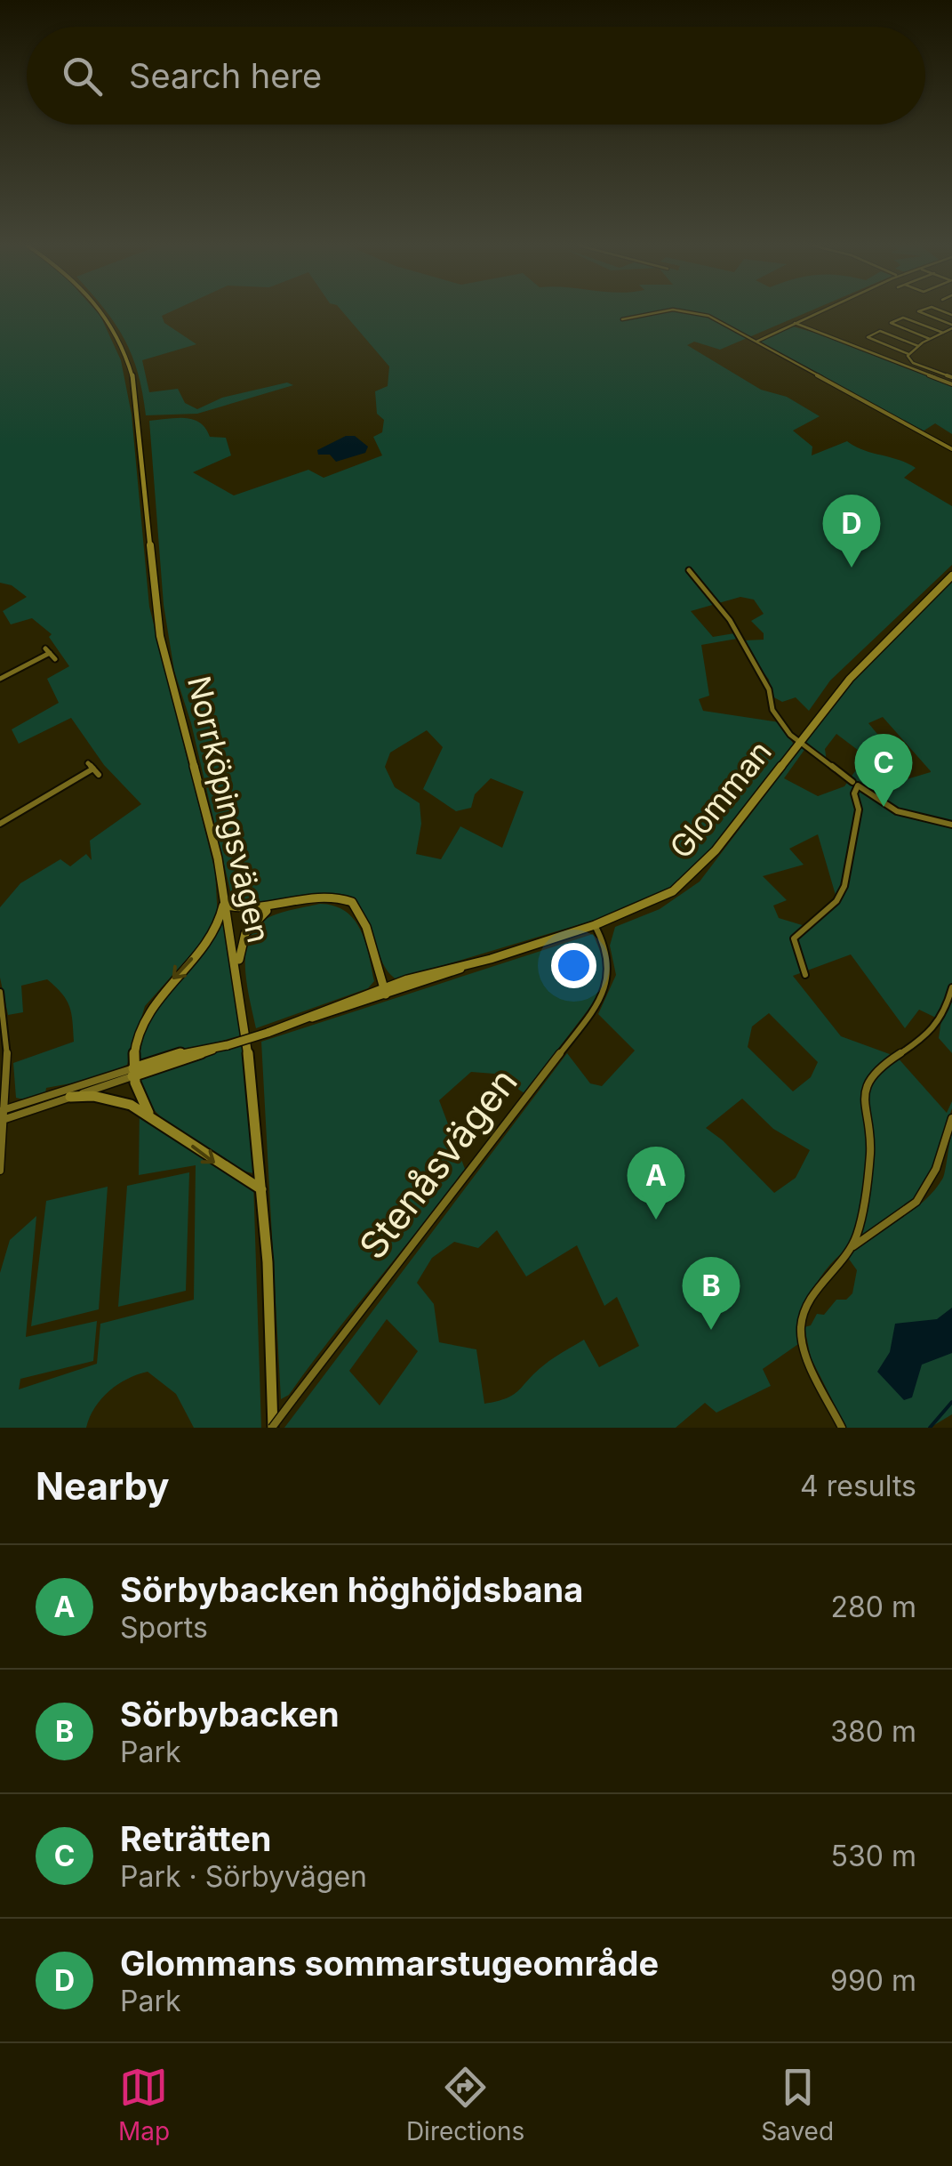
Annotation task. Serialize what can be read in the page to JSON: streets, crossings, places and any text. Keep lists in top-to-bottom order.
{
  "streets": {
    "main road": ["Glomman", "Norrköpingsvägen"],
    "street": ["Stenåsvägen"]
  },
  "crossings": [
    ["Glomman", "Stenåsvägen"],
    ["Norrköpingsvägen", "Stenåsvägen"]
  ],
  "page": {
    "search": "Search here",
    "pins": [
      "D",
      "C",
      "A",
      "B"
    ],
    "heading": ["Nearby", "4 results"],
    "list": [
      {
        "mark": "A",
        "name": "Sörbybacken höghöjdsbana",
        "note": "Sports",
        "value": "280 m"
      },
      {
        "mark": "B",
        "name": "Sörbybacken",
        "note": "Park",
        "value": "380 m"
      },
      {
        "mark": "C",
        "name": "Reträtten",
        "note": "Park · Sörbyvägen",
        "value": "530 m"
      },
      {
        "mark": "D",
        "name": "Glommans sommarstugeområde",
        "note": "Park",
        "value": "990 m"
      }
    ],
    "nav": ["Map", "Directions", "Saved"]
  }
}
